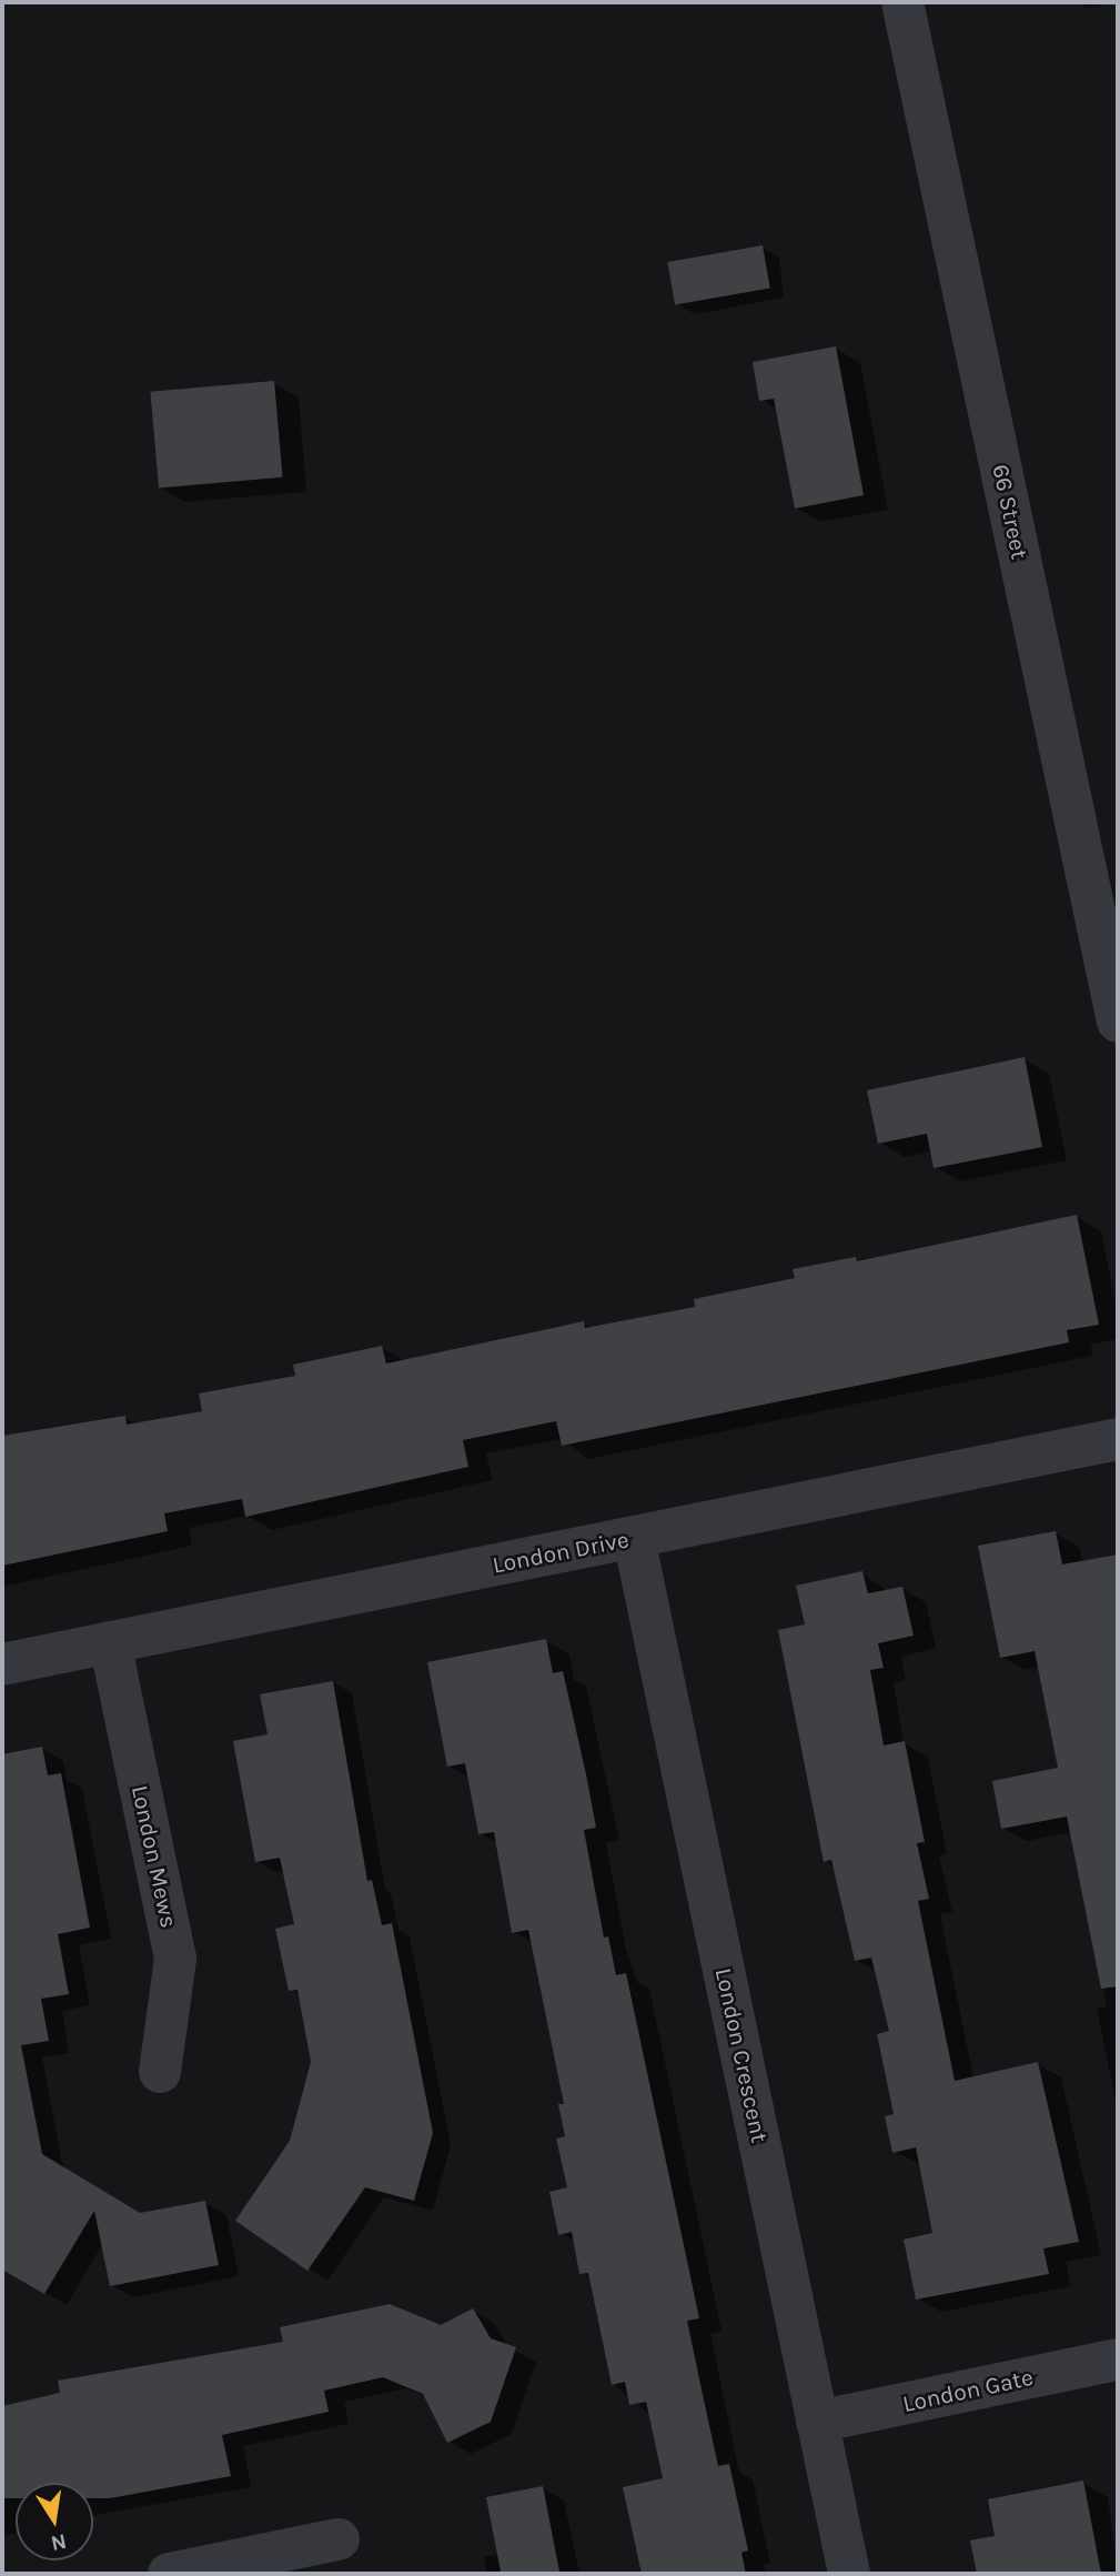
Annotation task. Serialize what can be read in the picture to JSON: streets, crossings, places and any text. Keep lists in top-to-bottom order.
{
  "streets": {
    "street": [
      "66 Street",
      "London Drive",
      "London Mews",
      "London Crescent",
      "London Gate"
    ]
  },
  "crossings": [
    ["London Drive", "London Mews"],
    ["London Drive", "London Crescent"],
    ["London Crescent", "London Gate"]
  ],
  "north": "bottom"
}
